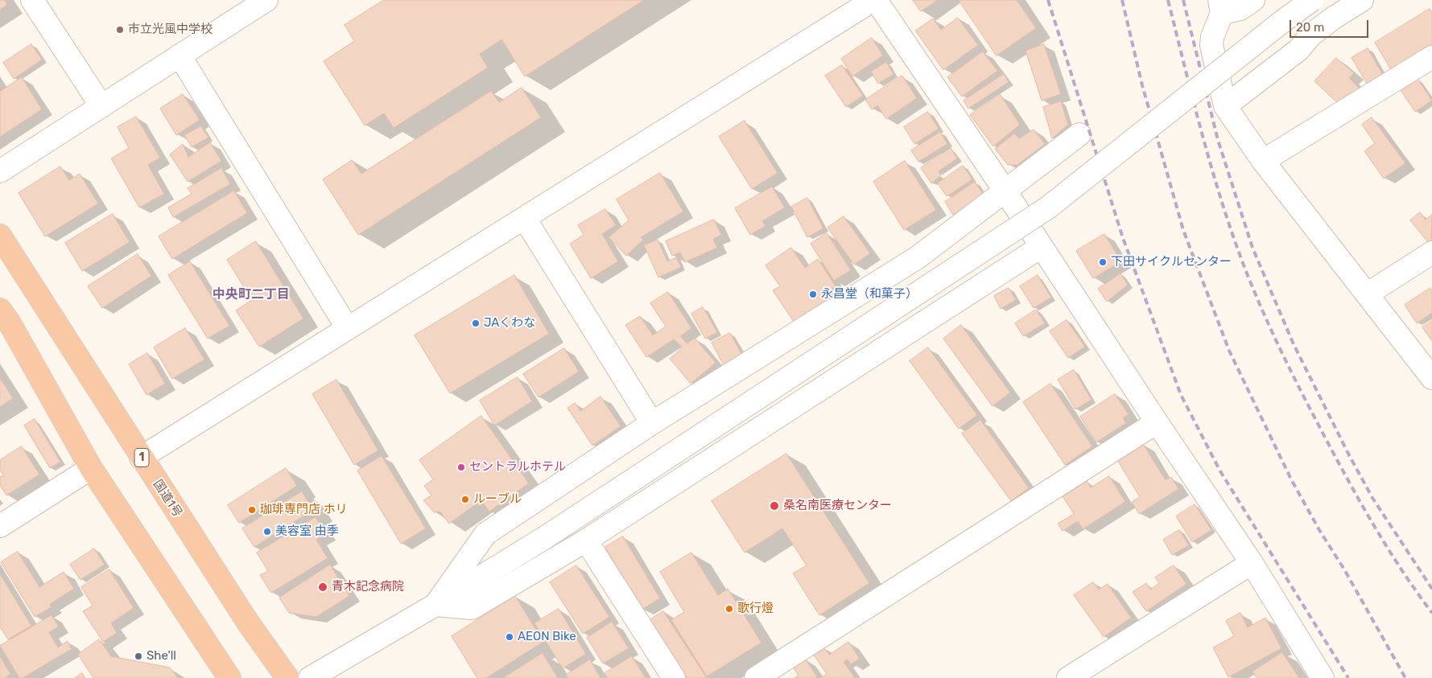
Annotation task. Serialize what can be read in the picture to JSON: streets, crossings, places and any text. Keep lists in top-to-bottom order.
{
  "streets": {
    "highway": ["1", "国道1号"]
  },
  "districts": ["中央町二丁目"],
  "places": [
    "市立光風中学校",
    "下田サイクルセンター",
    "永昌堂（和菓子）",
    "JAくわな",
    "セントラルホテル",
    "ルーブル",
    "桑名南医療センター",
    "珈琲専門店 ホリ",
    "美容室 由季",
    "青木記念病院",
    "歌行燈",
    "AEON Bike",
    "She'll"
  ],
  "scale_bar": "20 m"
}
